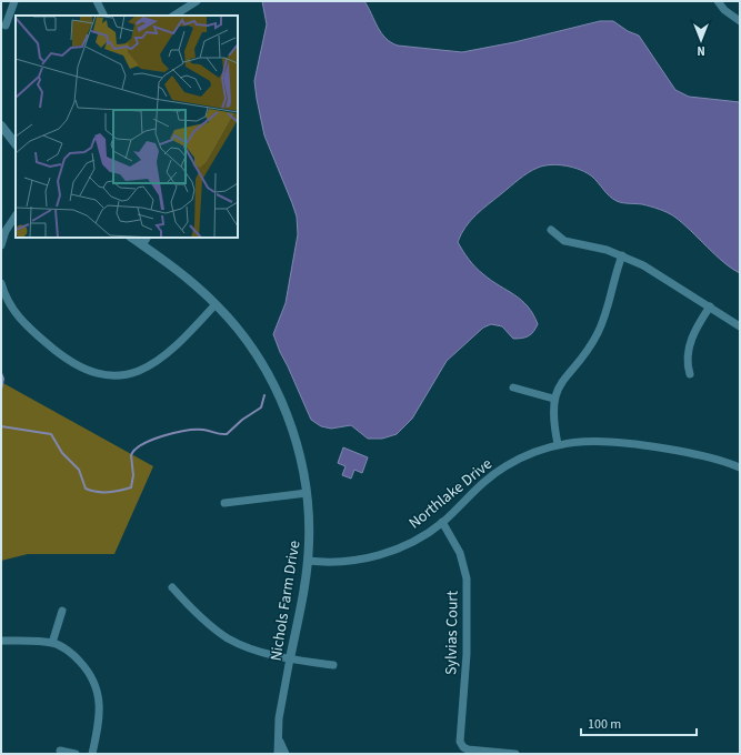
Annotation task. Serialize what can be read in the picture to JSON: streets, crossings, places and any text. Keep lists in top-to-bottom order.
{
  "streets": {
    "street": ["Northlake Drive", "Nichols Farm Drive", "Sylvias Court"]
  },
  "crossings": [
    ["Northlake Drive", "Nichols Farm Drive"],
    ["Northlake Drive", "Sylvias Court"]
  ],
  "scale_bar": "100 m",
  "north": "bottom"
}
